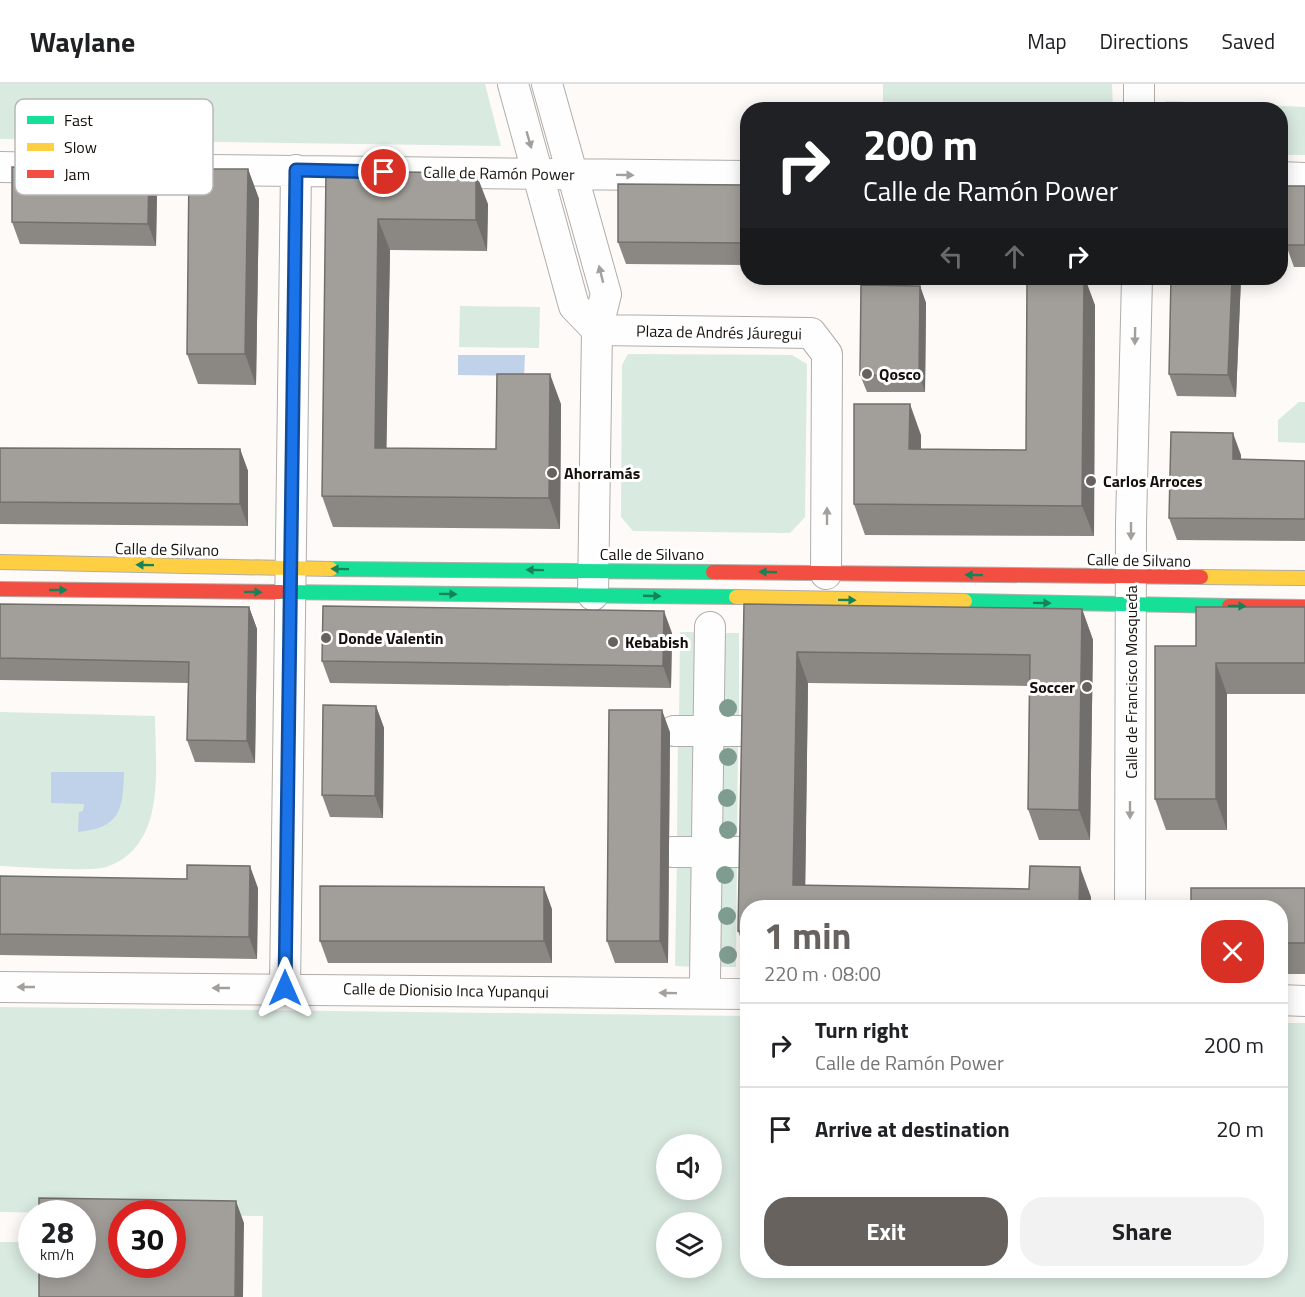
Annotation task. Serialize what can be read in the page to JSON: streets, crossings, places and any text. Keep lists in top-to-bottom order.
{
  "streets": {
    "street": [
      "Calle de Ramón Power",
      "Plaza de Andrés Jáuregui",
      "Calle de Silvano",
      "Calle de Francisco Mosqueda",
      "Calle de Dionisio Inca Yupanqui"
    ]
  },
  "crossings": [
    ["Plaza de Andrés Jáuregui", "Calle de Silvano"],
    ["Calle de Silvano", "Calle de Francisco Mosqueda"]
  ],
  "one_way": ["Calle de Francisco Mosqueda", "Calle de Dionisio Inca Yupanqui"],
  "places": [
    "Qosco",
    "Ahorramás",
    "Carlos Arroces",
    "Donde Valentin",
    "Kebabish",
    "Soccer"
  ],
  "legend": ["Fast", "Slow", "Jam"],
  "page": {
    "header": "Waylane",
    "nav": ["Map", "Directions", "Saved"],
    "turn": ["200 m", "Calle de Ramón Power"],
    "heading": ["1 min", "220 m · 08:00"],
    "list": [
      {
        "name": "Turn right",
        "note": "Calle de Ramón Power",
        "value": "200 m"
      },
      {
        "name": "Arrive at destination",
        "value": "20 m"
      }
    ],
    "buttons": ["Exit", "Share"],
    "speed": "28 km/h",
    "limit": "30"
  }
}
